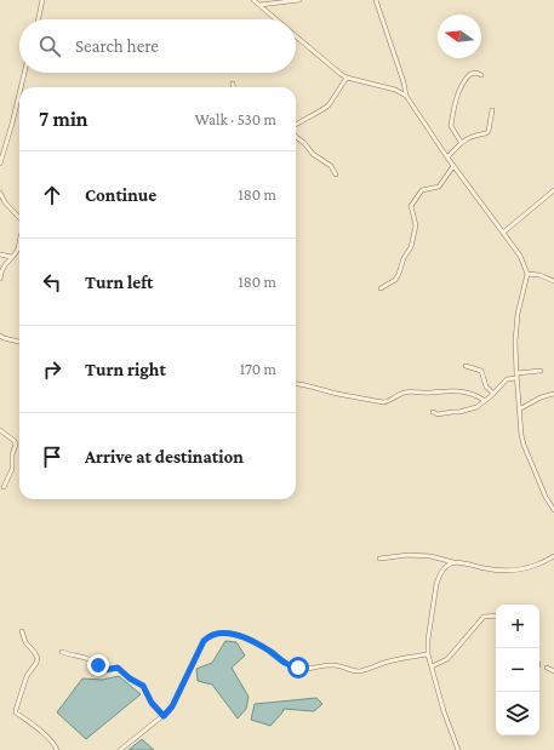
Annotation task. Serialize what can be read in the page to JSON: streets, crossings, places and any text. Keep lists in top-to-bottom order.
{
  "north": "left",
  "page": {
    "search": "Search here",
    "heading": ["7 min", "Walk · 530 m"],
    "list": [
      ["Continue", "180 m"],
      ["Turn left", "180 m"],
      ["Turn right", "170 m"],
      "Arrive at destination"
    ],
    "map_buttons": ["+", "−"]
  }
}
